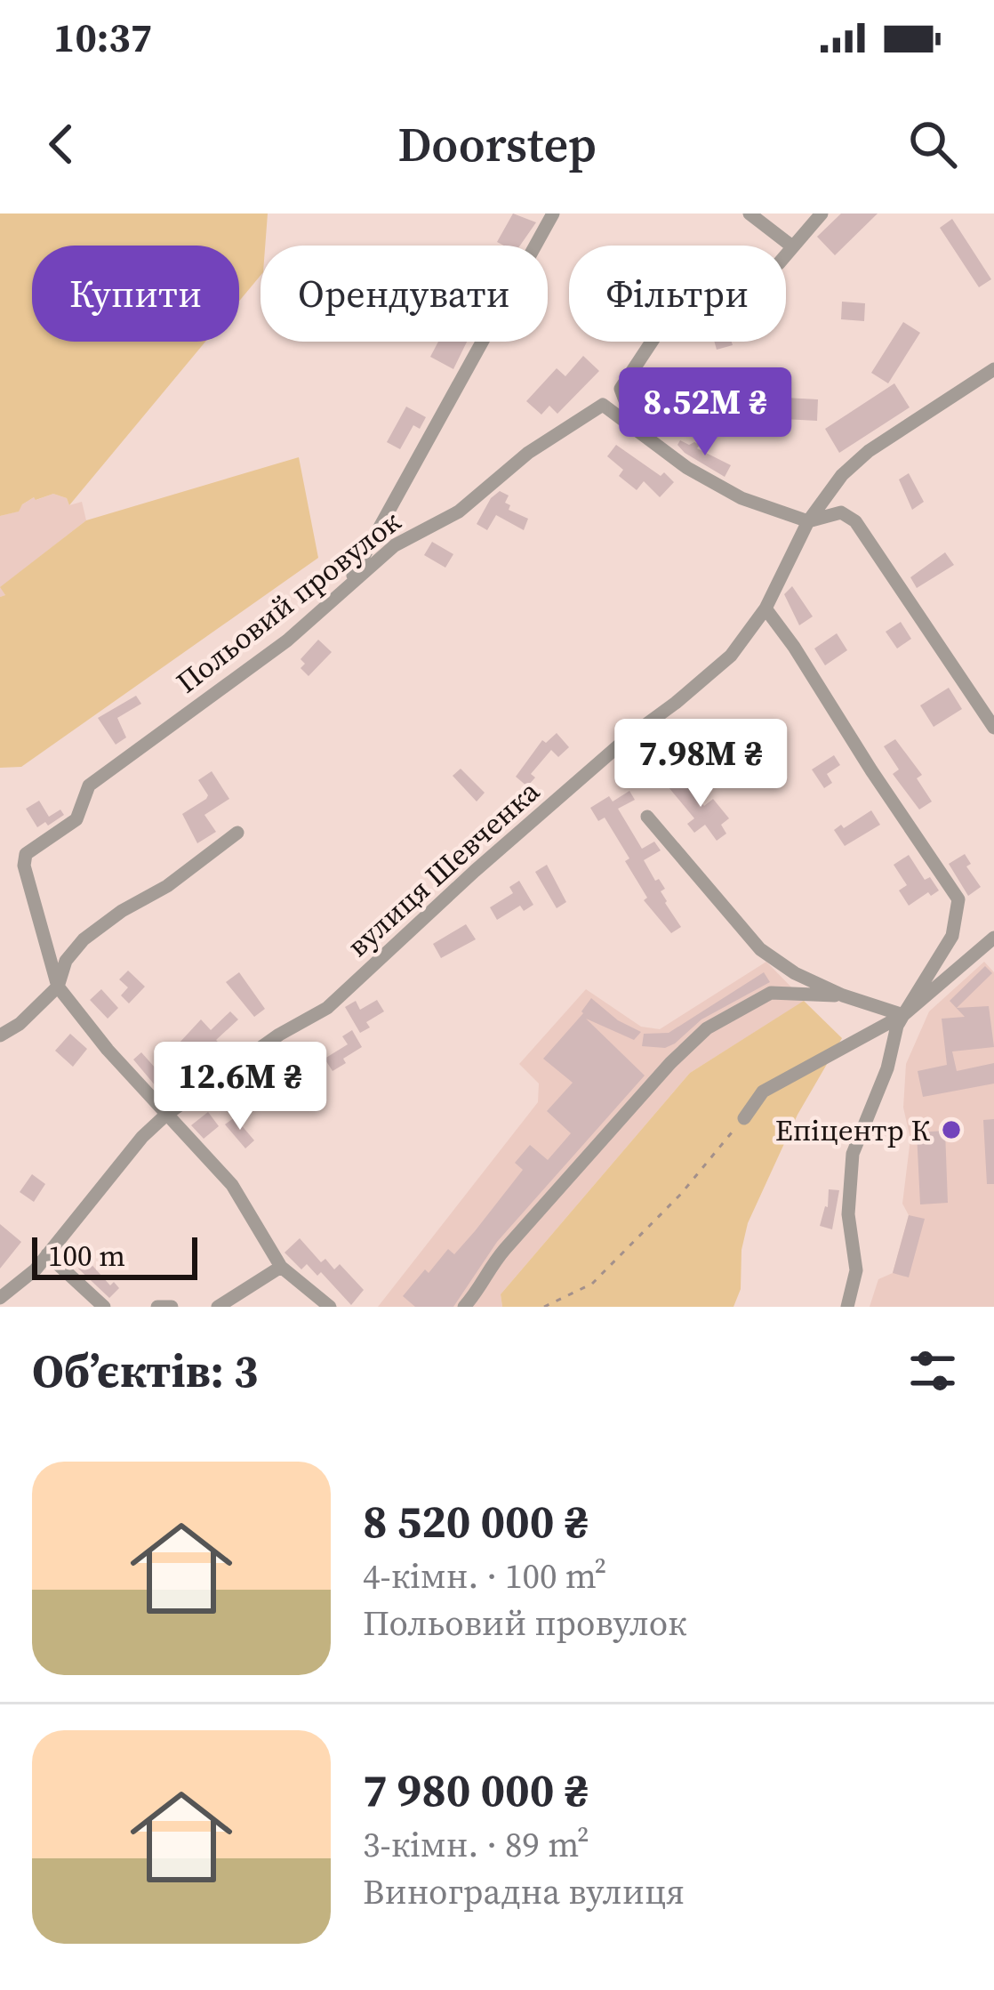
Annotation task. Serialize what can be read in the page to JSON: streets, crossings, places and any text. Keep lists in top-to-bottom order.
{
  "streets": {
    "street": ["Польовий провулок", "вулиця Шевченка"]
  },
  "crossings": [
    ["Польовий провулок", "вулиця Шевченка"]
  ],
  "places": ["Епіцентр К"],
  "scale_bar": "100 m",
  "page": {
    "status": "10:37",
    "header": "Doorstep",
    "chip": ["Купити", "Орендувати", "Фільтри"],
    "price": ["8.52M ₴", "7.98M ₴", "12.6M ₴"],
    "scale": "100 m",
    "heading": "Об’єктів: 3",
    "list": [
      {
        "name": "8 520 000 ₴",
        "note": "4-кімн. · 100 m² · Польовий провулок"
      },
      {
        "name": "7 980 000 ₴",
        "note": "3-кімн. · 89 m² · Виноградна вулиця"
      }
    ]
  }
}
